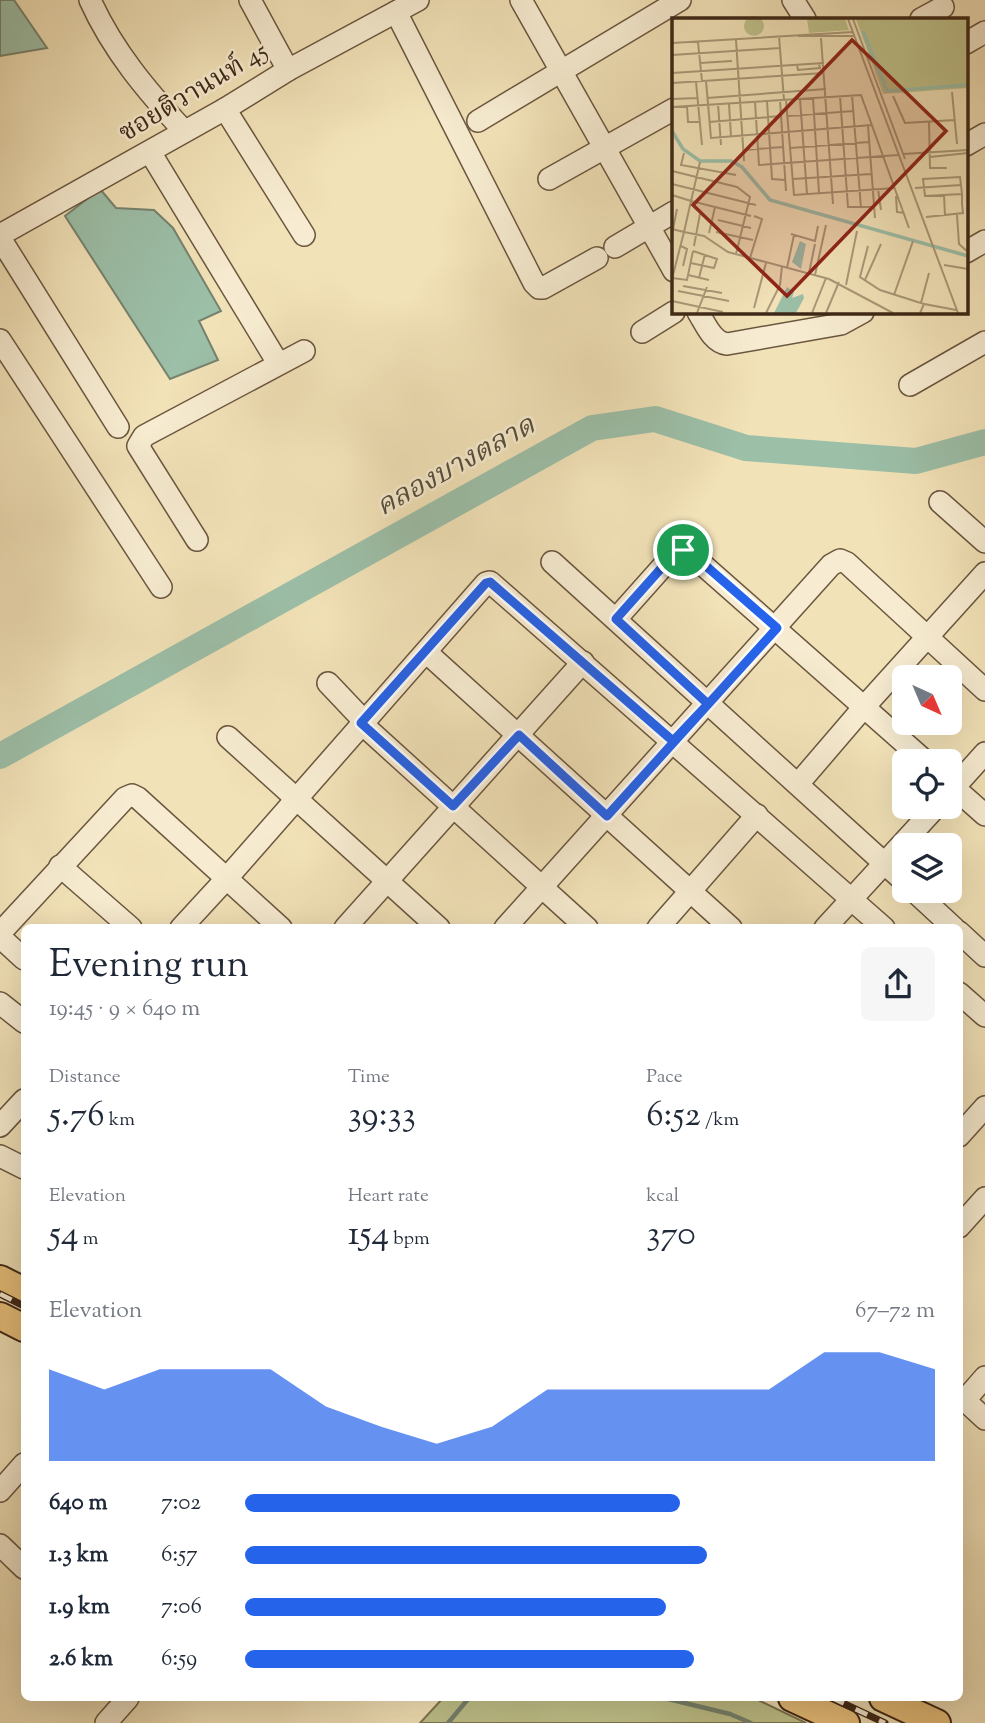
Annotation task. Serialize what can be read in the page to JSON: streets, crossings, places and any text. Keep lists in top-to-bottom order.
{
  "streets": {
    "street": ["ซอยติวานนท์ 45"]
  },
  "water": ["คลองบางตลาด"],
  "north": "bottom right",
  "page": {
    "heading": ["Evening run", "19:45 · 9 × 640 m"],
    "stats": [
      ["Distance", "5.76 km"],
      ["Time", "39:33"],
      ["Pace", "6:52 /km"],
      ["Elevation", "54 m"],
      ["Heart rate", "154 bpm"],
      ["kcal", "370"]
    ],
    "chart": ["Elevation", "67–72 m"],
    "list": [
      {
        "name": "640 m",
        "note": "7:02"
      },
      {
        "name": "1.3 km",
        "note": "6:57"
      },
      {
        "name": "1.9 km",
        "note": "7:06"
      },
      {
        "name": "2.6 km",
        "note": "6:59"
      }
    ]
  }
}
